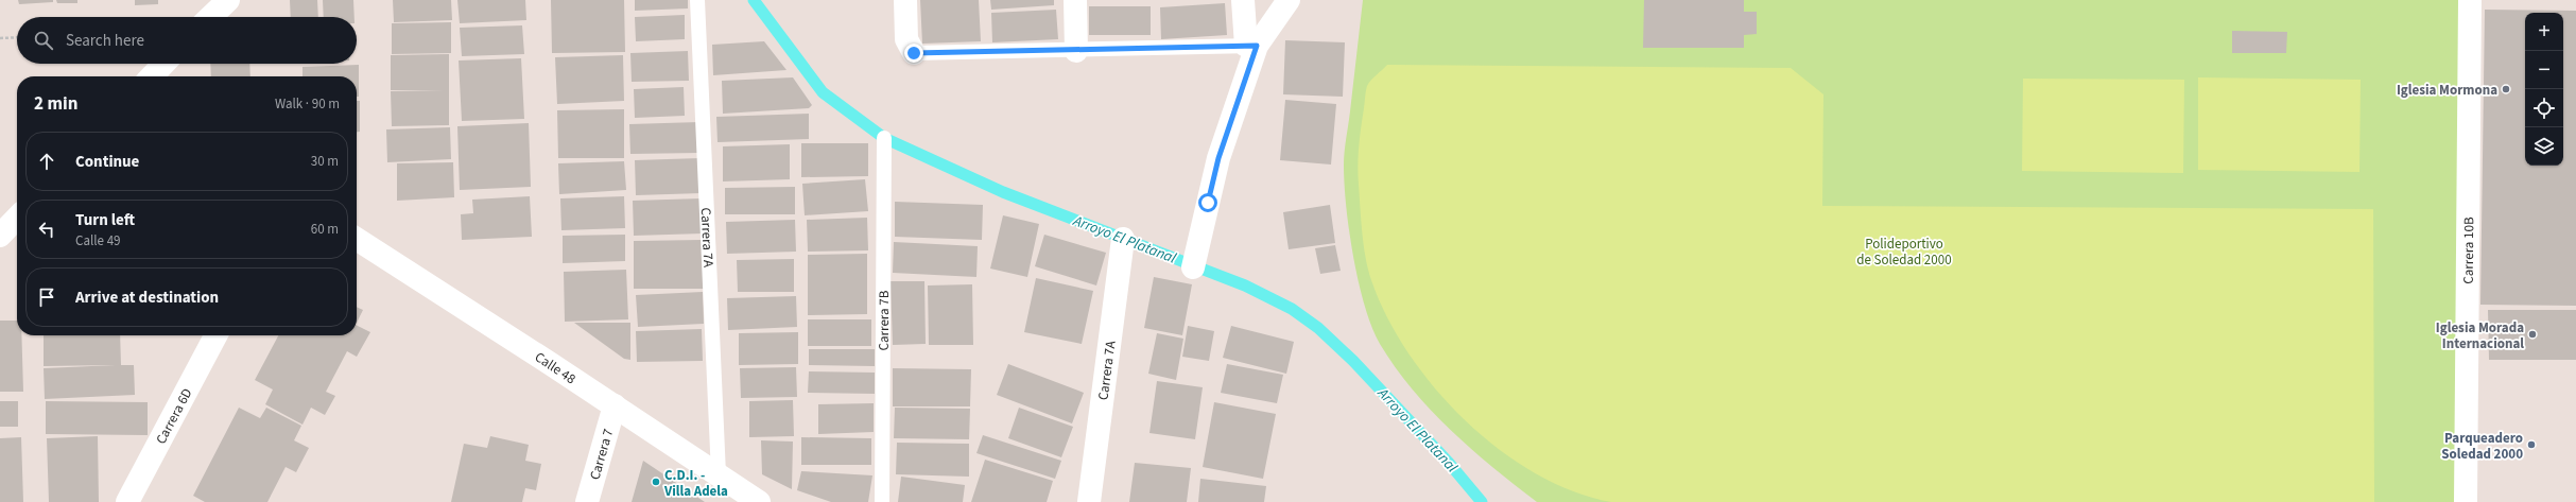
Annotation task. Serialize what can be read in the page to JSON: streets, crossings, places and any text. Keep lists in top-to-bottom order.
{
  "streets": {
    "street": [
      "Carrera 7A",
      "Carrera 10B",
      "Calle 48",
      "Carrera 6D",
      "Carrera 7"
    ],
    "lane": ["Carrera 7B"]
  },
  "crossings": [
    ["Carrera 7A", "Calle 48"],
    ["Calle 48", "Carrera 7"]
  ],
  "water": ["Arroyo El Platanal"],
  "parks": ["Polideportivo de Soledad 2000"],
  "places": [
    "Iglesia Mormona",
    "Iglesia Morada Internacional",
    "Parqueadero Soledad 2000",
    "C.D.I. - Villa Adela"
  ],
  "page": {
    "map_buttons": ["+", "−"],
    "search": "Search here",
    "heading": ["2 min", "Walk · 90 m"],
    "list": [
      ["Continue", "30 m"],
      ["Turn left", "Calle 49", "60 m"],
      "Arrive at destination"
    ]
  }
}
